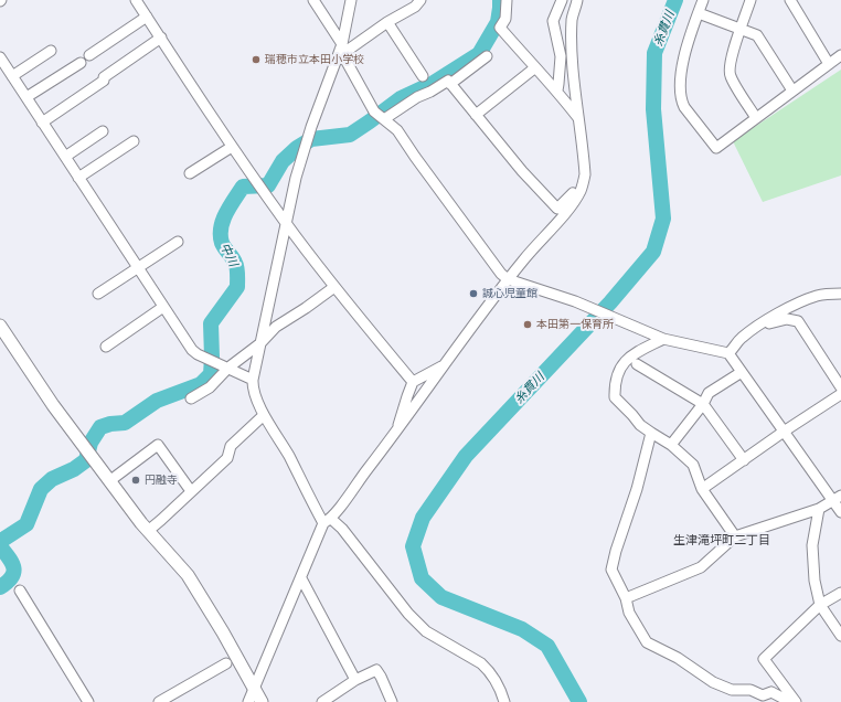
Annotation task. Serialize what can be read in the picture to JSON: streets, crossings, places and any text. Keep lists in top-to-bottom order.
{
  "districts": ["生津滝坪町二丁目"],
  "water": ["糸貫川", "中川"],
  "places": [
    "瑞穂市立本田小学校",
    "誠心児童館",
    "本田第一保育所",
    "円融寺"
  ]
}
